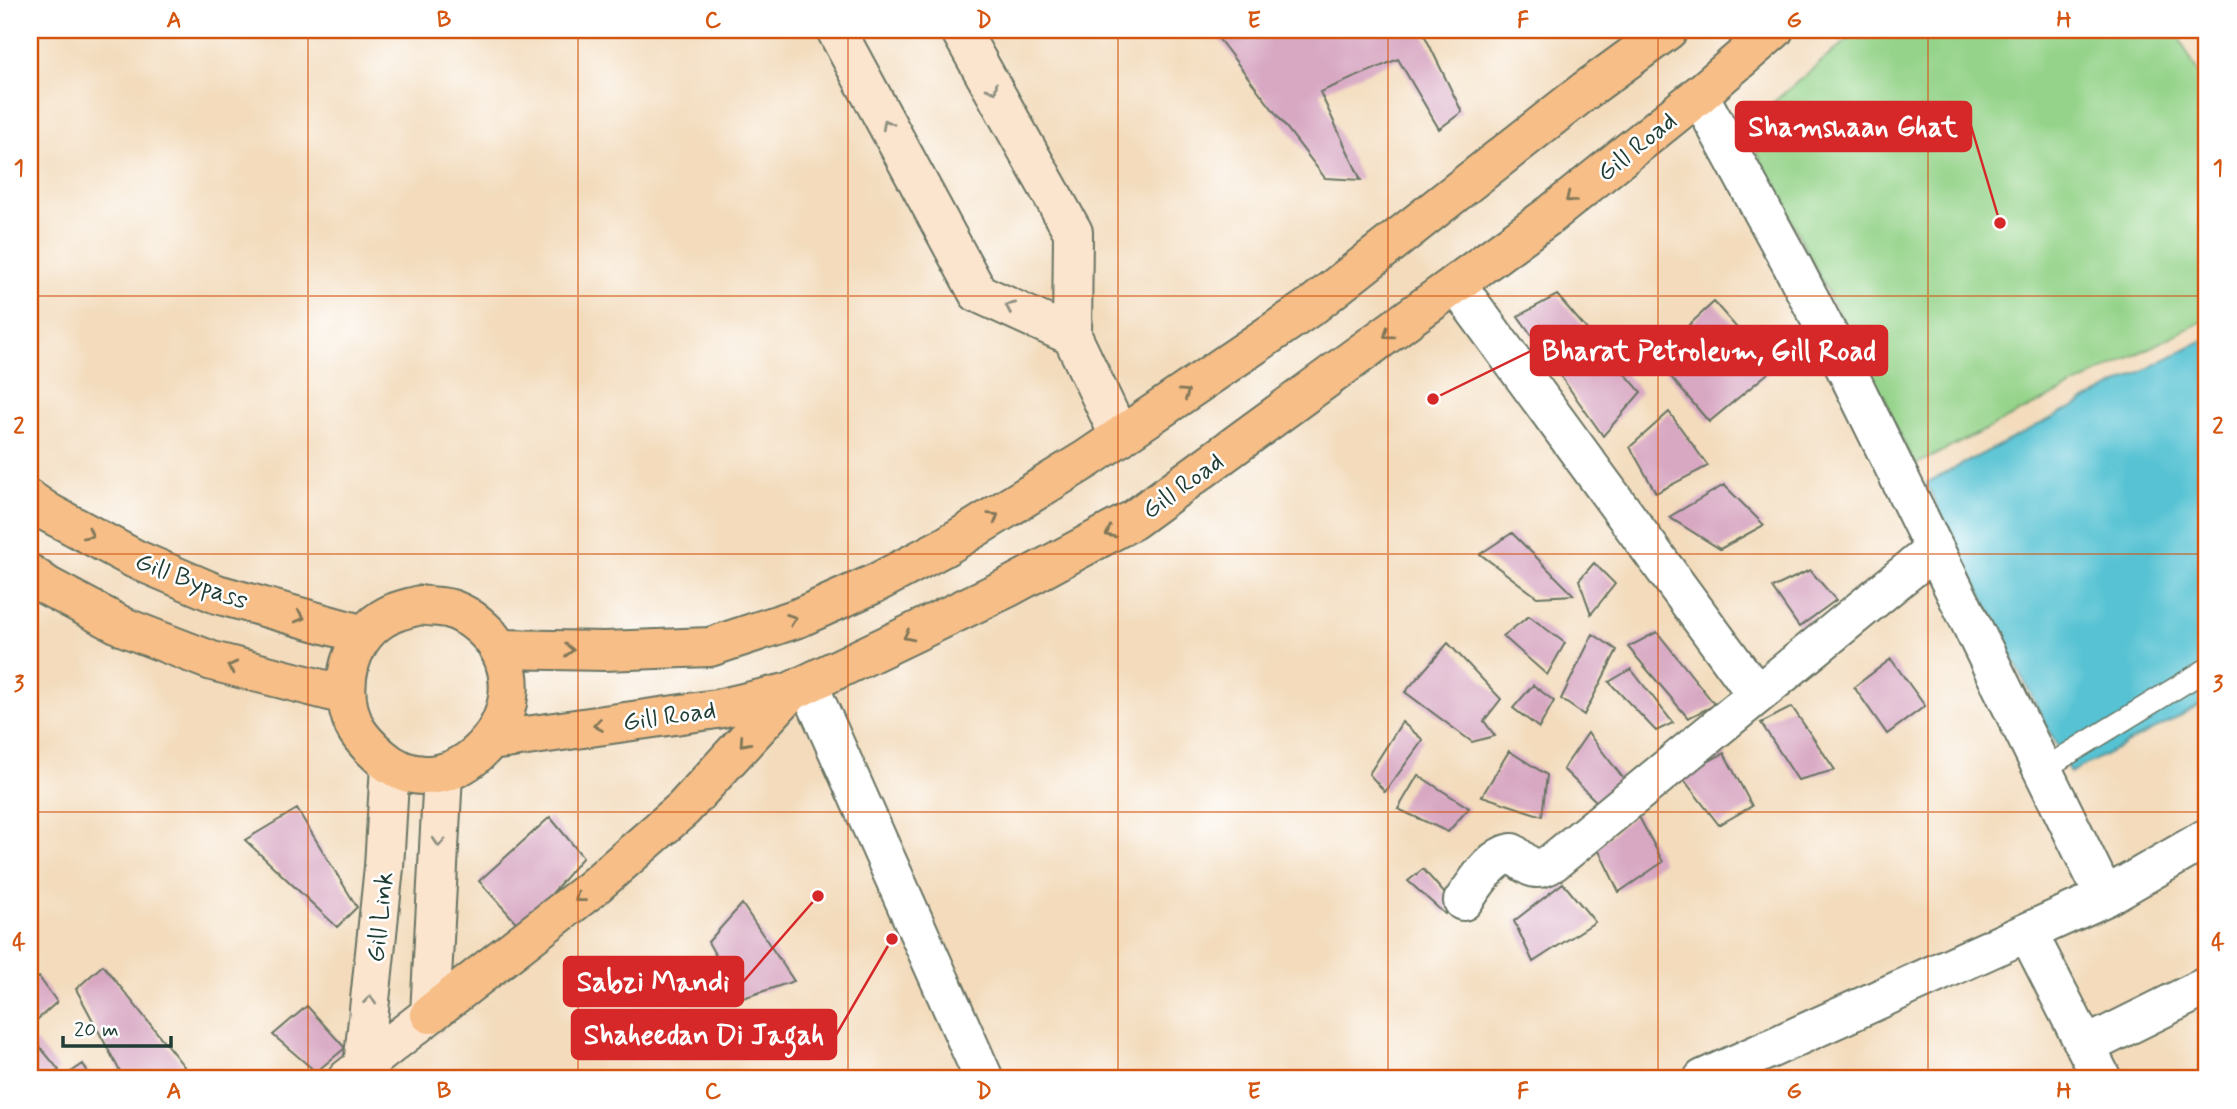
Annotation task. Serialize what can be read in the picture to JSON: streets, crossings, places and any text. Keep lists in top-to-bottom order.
{
  "streets": {
    "main road": ["Gill Road", "Gill Bypass"],
    "street": ["Gill Link"]
  },
  "crossings": [
    ["Gill Road", "Gill Bypass"],
    ["Gill Road", "Gill Link"],
    ["Gill Bypass", "Gill Link"]
  ],
  "places": [
    "Shamshaan Ghat",
    "Bharat Petroleum, Gill Road",
    "Sabzi Mandi",
    "Shaheedan Di Jagah"
  ],
  "scale_bar": "20 m",
  "grid": {
    "columns": [
      "A",
      "B",
      "C",
      "D",
      "E",
      "F",
      "G",
      "H"
    ],
    "rows": [
      "1",
      "2",
      "3",
      "4"
    ]
  }
}
